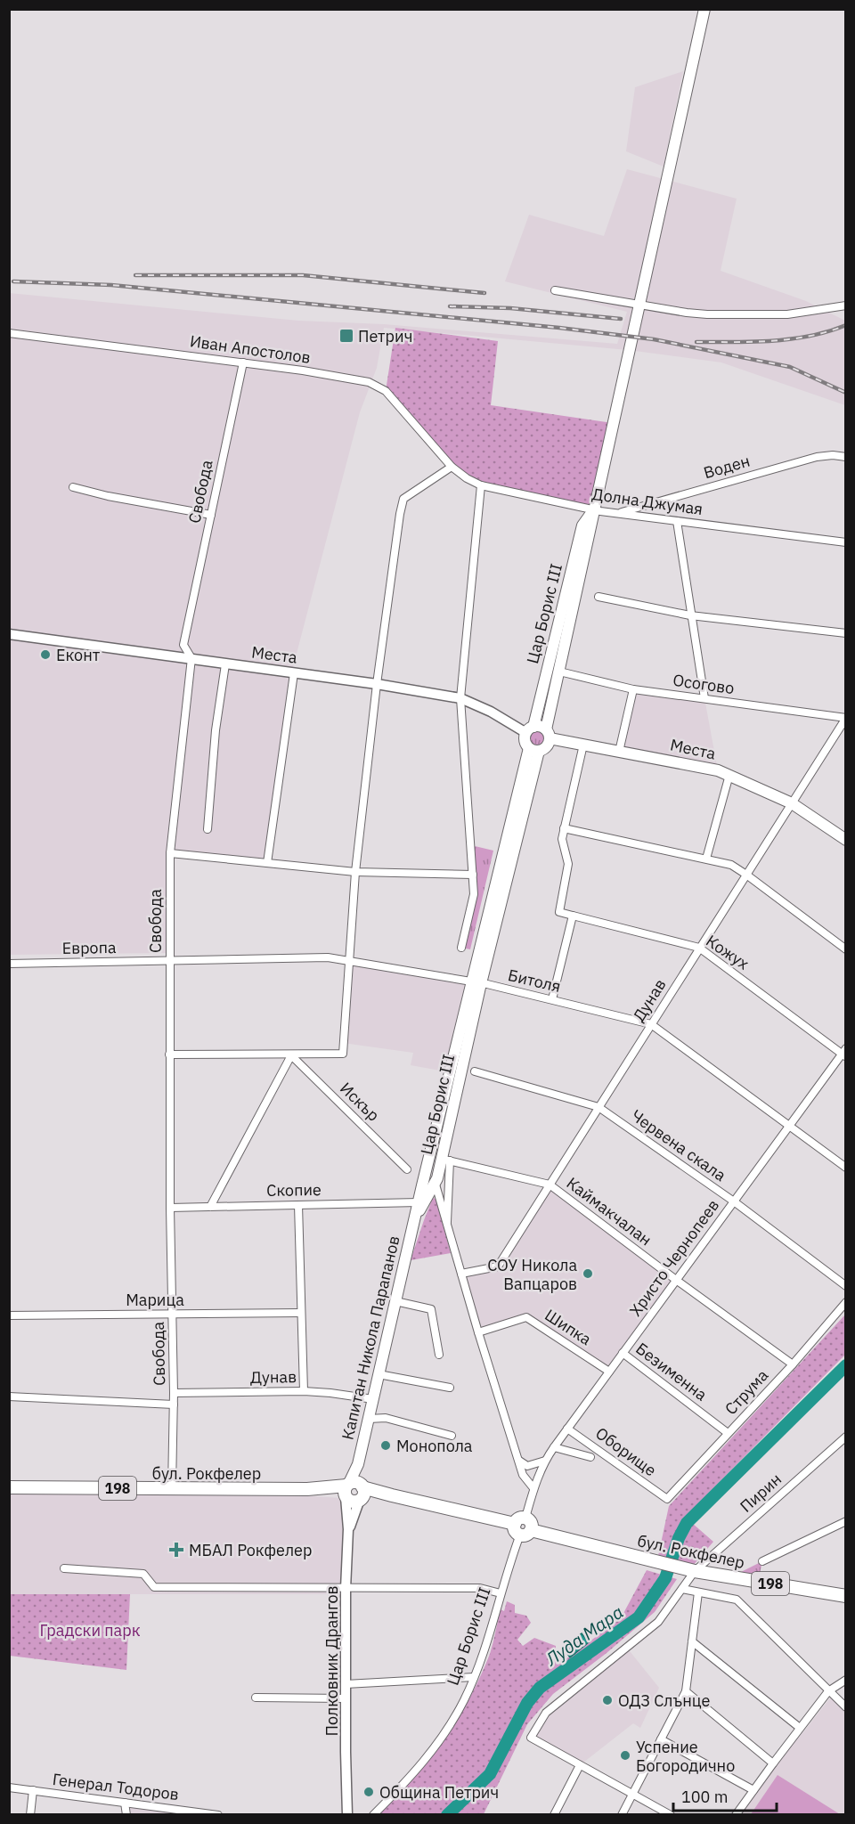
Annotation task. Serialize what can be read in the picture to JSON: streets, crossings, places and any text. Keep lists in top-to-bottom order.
{
  "streets": {
    "main road": [
      "Цар Борис III",
      "Места",
      "Капитан Никола Парапанов",
      "бул. Рокфелер",
      "198"
    ],
    "street": [
      "Иван Апостолов",
      "Воден",
      "Свобода",
      "Долна Джумая",
      "Осогово",
      "Европа",
      "Кожух",
      "Битоля",
      "Дунав",
      "Искър",
      "Червена скала",
      "Скопие",
      "Каймакчалан",
      "Христо Чернопеев",
      "Марица",
      "Шипка",
      "Безименна",
      "Струма",
      "Оборище",
      "Пирин",
      "Полковник Дрангов",
      "Генерал Тодоров"
    ]
  },
  "crossings": [
    ["Иван Апостолов", "Свобода"],
    ["Иван Апостолов", "Долна Джумая"],
    ["Воден", "Долна Джумая"],
    ["Свобода", "Места"],
    ["Свобода", "Европа"],
    ["Свобода", "Битоля"],
    ["Свобода", "Дунав"],
    ["Свобода", "Скопие"],
    ["Свобода", "Марица"],
    ["Свобода", "бул. Рокфелер"],
    ["Долна Джумая", "Цар Борис III"],
    ["Цар Борис III", "Места"],
    ["Цар Борис III", "Осогово"],
    ["Цар Борис III", "Битоля"],
    ["Цар Борис III", "Дунав"],
    ["Цар Борис III", "Каймакчалан"],
    ["Цар Борис III", "Христо Чернопеев"],
    ["Цар Борис III", "Шипка"],
    ["Цар Борис III", "Капитан Никола Парапанов"],
    ["Цар Борис III", "бул. Рокфелер"],
    ["Места", "Дунав"],
    ["Осогово", "Дунав"],
    ["Европа", "Битоля"],
    ["Кожух", "Дунав"],
    ["Кожух", "Христо Чернопеев"],
    ["Битоля", "Дунав"],
    ["Битоля", "Христо Чернопеев"],
    ["Дунав", "Червена скала"],
    ["Дунав", "Каймакчалан"],
    ["Дунав", "Капитан Никола Парапанов"],
    ["Червена скала", "Христо Чернопеев"],
    ["Скопие", "Капитан Никола Парапанов"],
    ["Каймакчалан", "Христо Чернопеев"],
    ["Каймакчалан", "Струма"],
    ["Христо Чернопеев", "Шипка"],
    ["Христо Чернопеев", "Безименна"],
    ["Христо Чернопеев", "Оборище"],
    ["Капитан Никола Парапанов", "бул. Рокфелер"],
    ["Капитан Никола Парапанов", "Полковник Дрангов"],
    ["Безименна", "Струма"],
    ["Струма", "Оборище"],
    ["бул. Рокфелер", "Пирин"],
    ["бул. Рокфелер", "Полковник Дрангов"]
  ],
  "water": ["Луда Мара"],
  "parks": ["Градски парк"],
  "places": {
    "transit": ["Петрич"],
    "other": [
      "Еконт",
      "СОУ Никола Вапцаров",
      "Монопола",
      "ОДЗ Слънце",
      "Успение Богородично",
      "Община Петрич"
    ],
    "health": ["МБАЛ Рокфелер"]
  },
  "scale_bar": "100 m"
}
